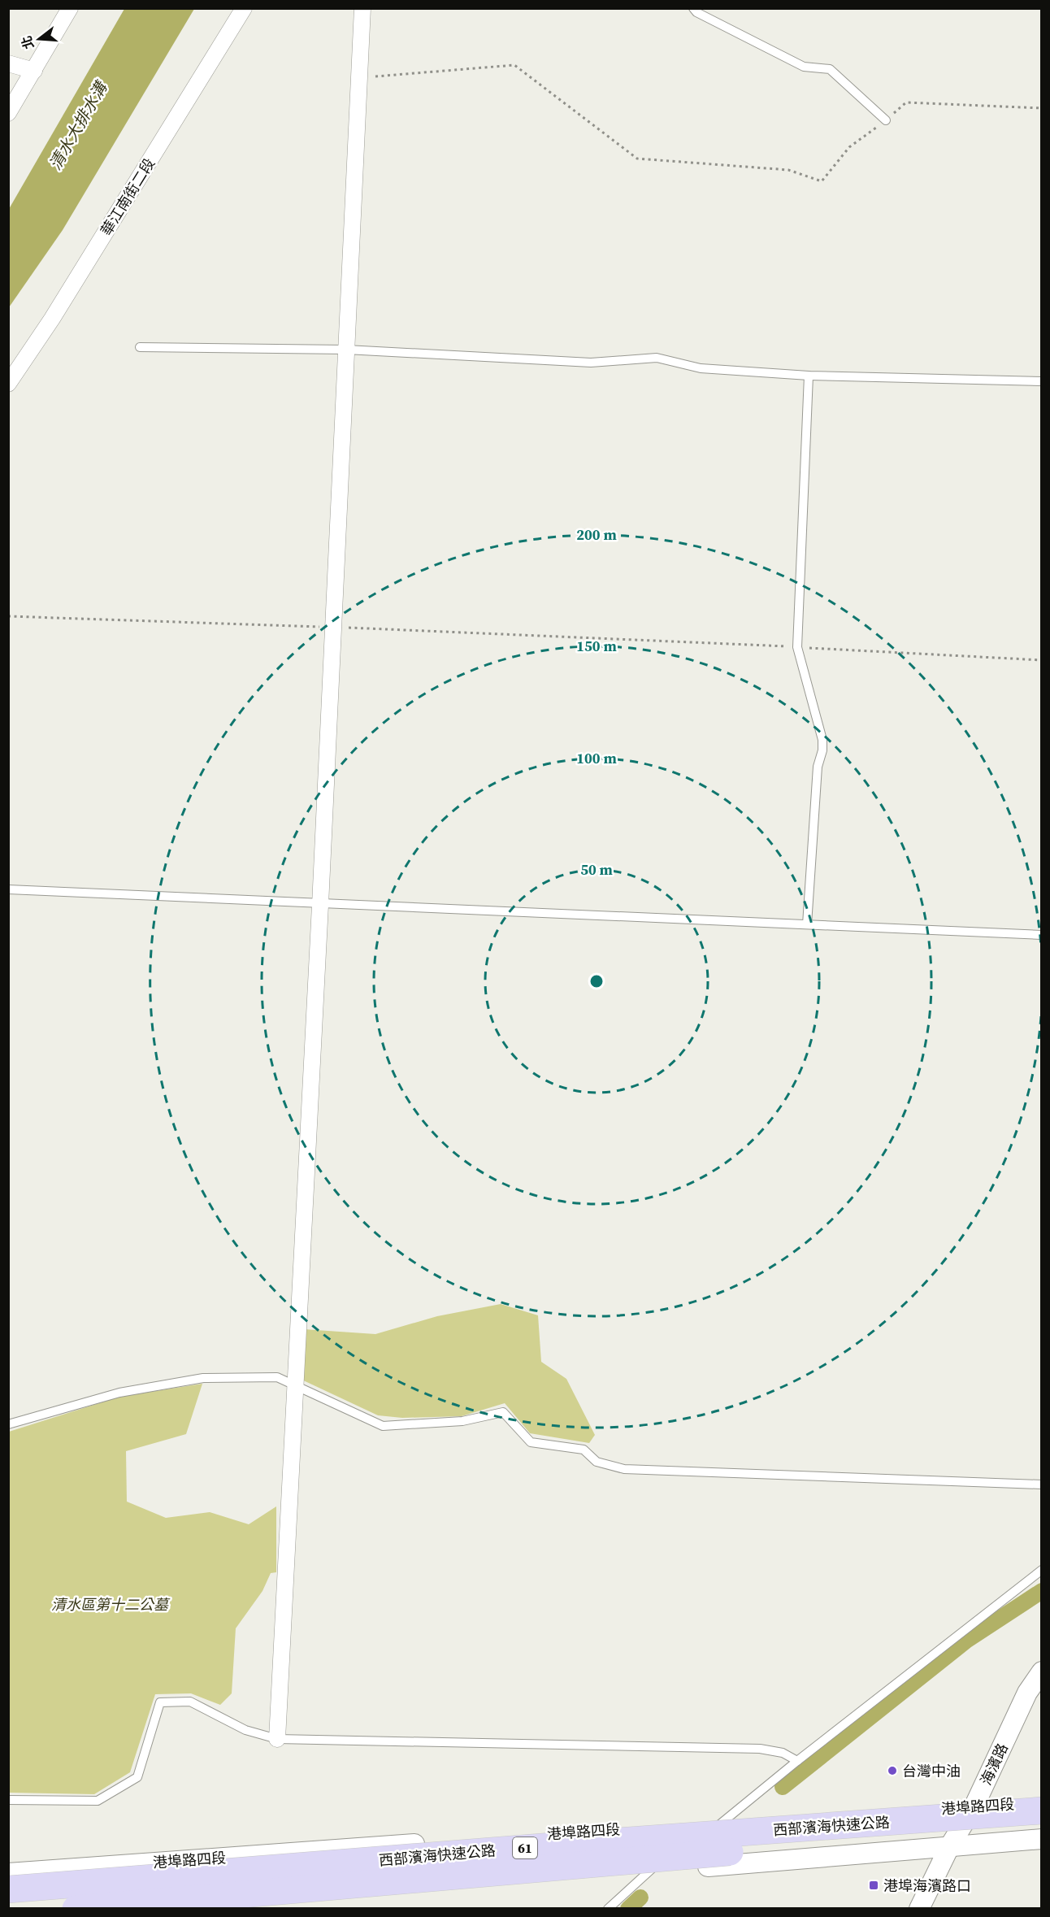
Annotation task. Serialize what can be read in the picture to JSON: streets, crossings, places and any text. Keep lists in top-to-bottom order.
{
  "streets": {
    "highway": ["西部濱海快速公路", "61"],
    "street": ["華江南街二段", "海濱路", "港埠路四段"]
  },
  "crossings": [
    ["海濱路", "港埠路四段"]
  ],
  "water": ["清水大排水溝"],
  "parks": ["清水區第十二公墓"],
  "places": {
    "other": ["台灣中油"],
    "transit": ["港埠海濱路口"]
  },
  "north": "left",
  "rings": [
    "200 m",
    "150 m",
    "100 m",
    "50 m"
  ]
}
